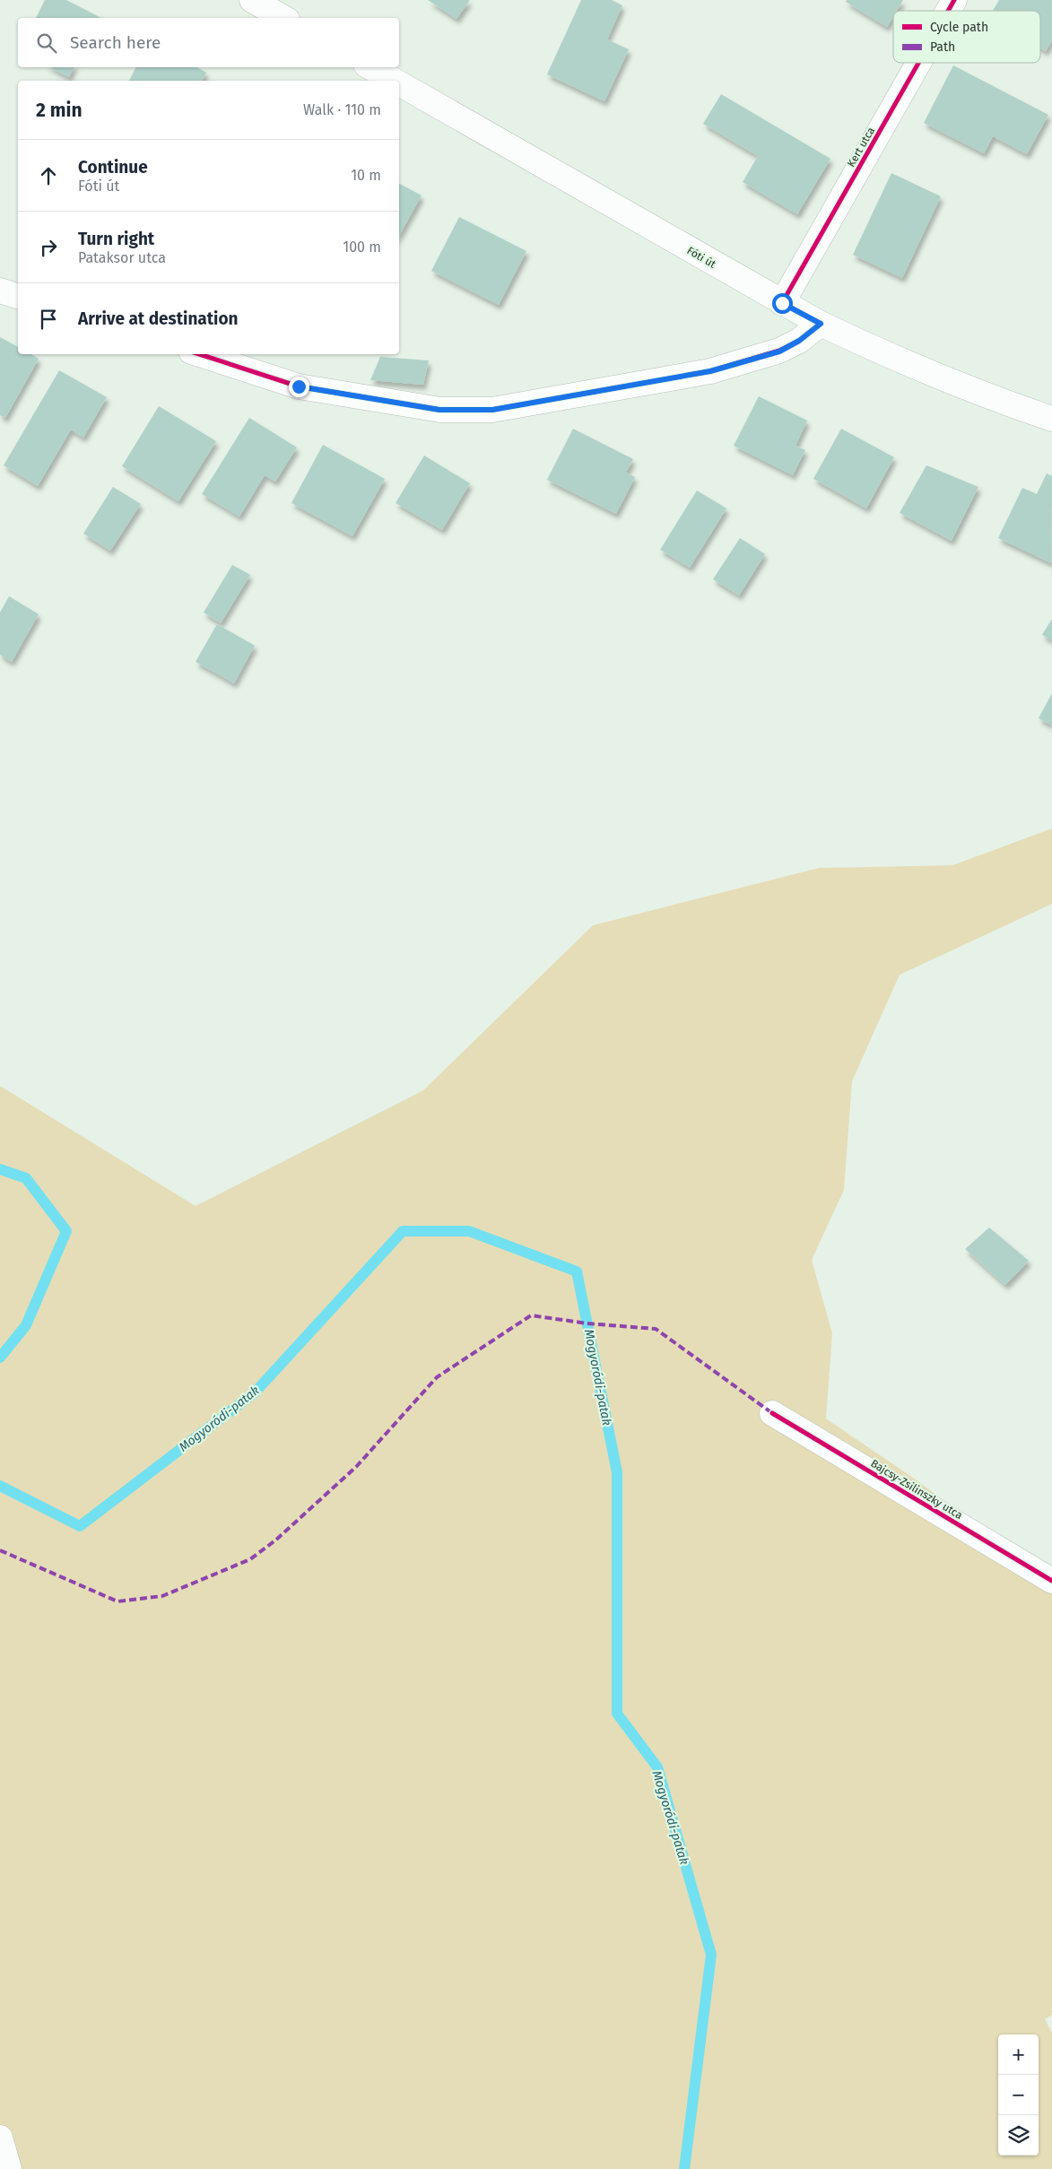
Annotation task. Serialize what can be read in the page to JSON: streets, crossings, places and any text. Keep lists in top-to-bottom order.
{
  "streets": {
    "street": ["Kert utca", "Fóti út", "Bajcsy-Zsilinszky utca"]
  },
  "crossings": [
    ["Kert utca", "Fóti út"]
  ],
  "water": ["Mogyoródi-patak"],
  "legend": ["Cycle path", "Path"],
  "page": {
    "search": "Search here",
    "heading": ["2 min", "Walk · 110 m"],
    "list": [
      ["Continue", "Fóti út", "10 m"],
      ["Turn right", "Pataksor utca", "100 m"],
      "Arrive at destination"
    ],
    "map_buttons": ["+", "−"]
  }
}
